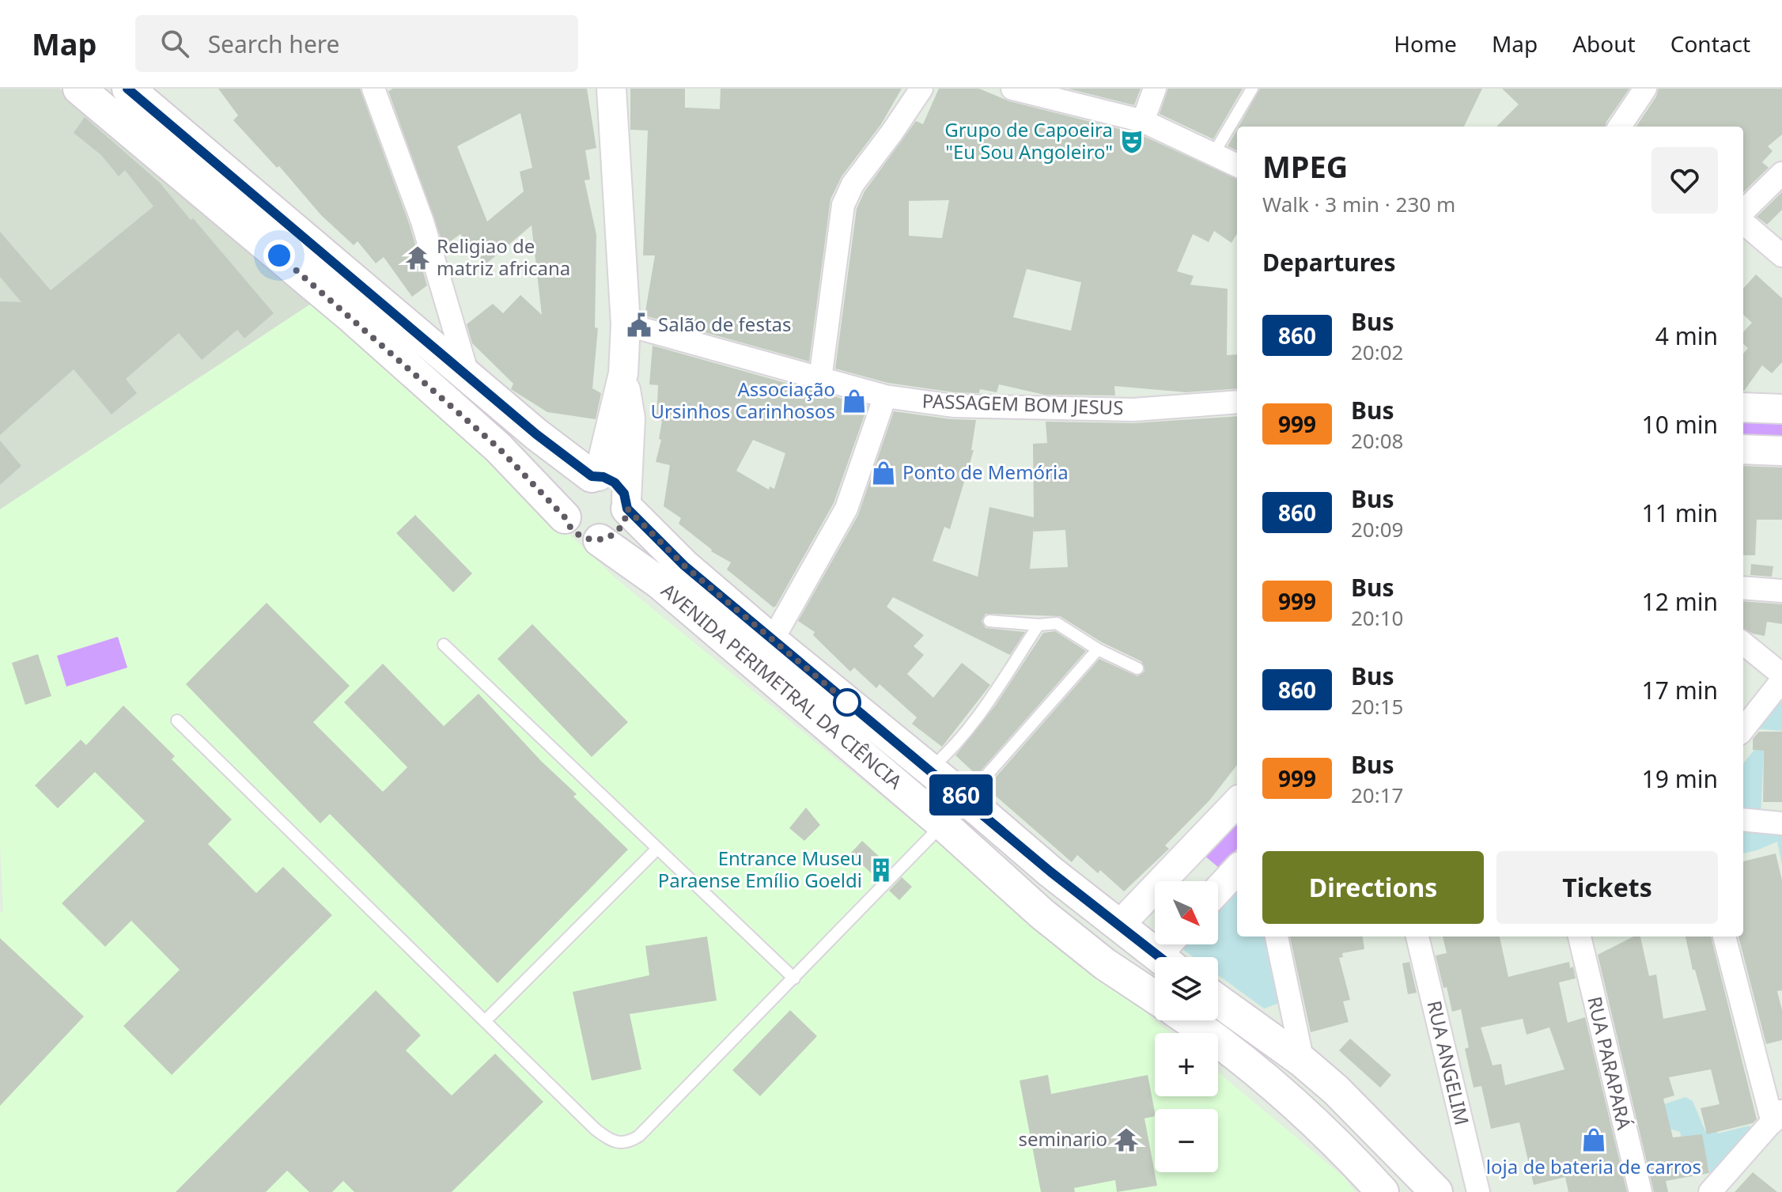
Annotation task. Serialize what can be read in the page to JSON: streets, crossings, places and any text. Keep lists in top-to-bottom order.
{
  "streets": {
    "main road": ["AVENIDA PERIMETRAL DA CIÊNCIA"],
    "street": ["PASSAGEM BOM JESUS", "RUA ANGELIM", "RUA PARAPARÁ"]
  },
  "places": {
    "theatre": ["Grupo de Capoeira \"Eu Sou Angoleiro\""],
    "temple": ["Religiao de matriz africana", "seminario"],
    "public building": ["Salão de festas"],
    "shop": ["Associação Ursinhos Carinhosos", "Ponto de Memória", "loja de bateria de carros"],
    "building": ["Entrance Museu Paraense Emílio Goeldi"]
  },
  "lines": ["bus line 860"],
  "north": "bottom right",
  "page": {
    "header": "Map",
    "search": "Search here",
    "nav": [
      "Home",
      "Map",
      "About",
      "Contact"
    ],
    "on_map": "860",
    "heading": [
      ["MPEG", "Walk · 3 min · 230 m"],
      "Departures"
    ],
    "list": [
      {
        "mark": "860",
        "name": "Bus",
        "note": "20:02",
        "value": "4 min"
      },
      {
        "mark": "999",
        "name": "Bus",
        "note": "20:08",
        "value": "10 min"
      },
      {
        "mark": "860",
        "name": "Bus",
        "note": "20:09",
        "value": "11 min"
      },
      {
        "mark": "999",
        "name": "Bus",
        "note": "20:10",
        "value": "12 min"
      },
      {
        "mark": "860",
        "name": "Bus",
        "note": "20:15",
        "value": "17 min"
      },
      {
        "mark": "999",
        "name": "Bus",
        "note": "20:17",
        "value": "19 min"
      }
    ],
    "buttons": ["Directions", "Tickets"],
    "map_buttons": ["+", "−"]
  }
}
